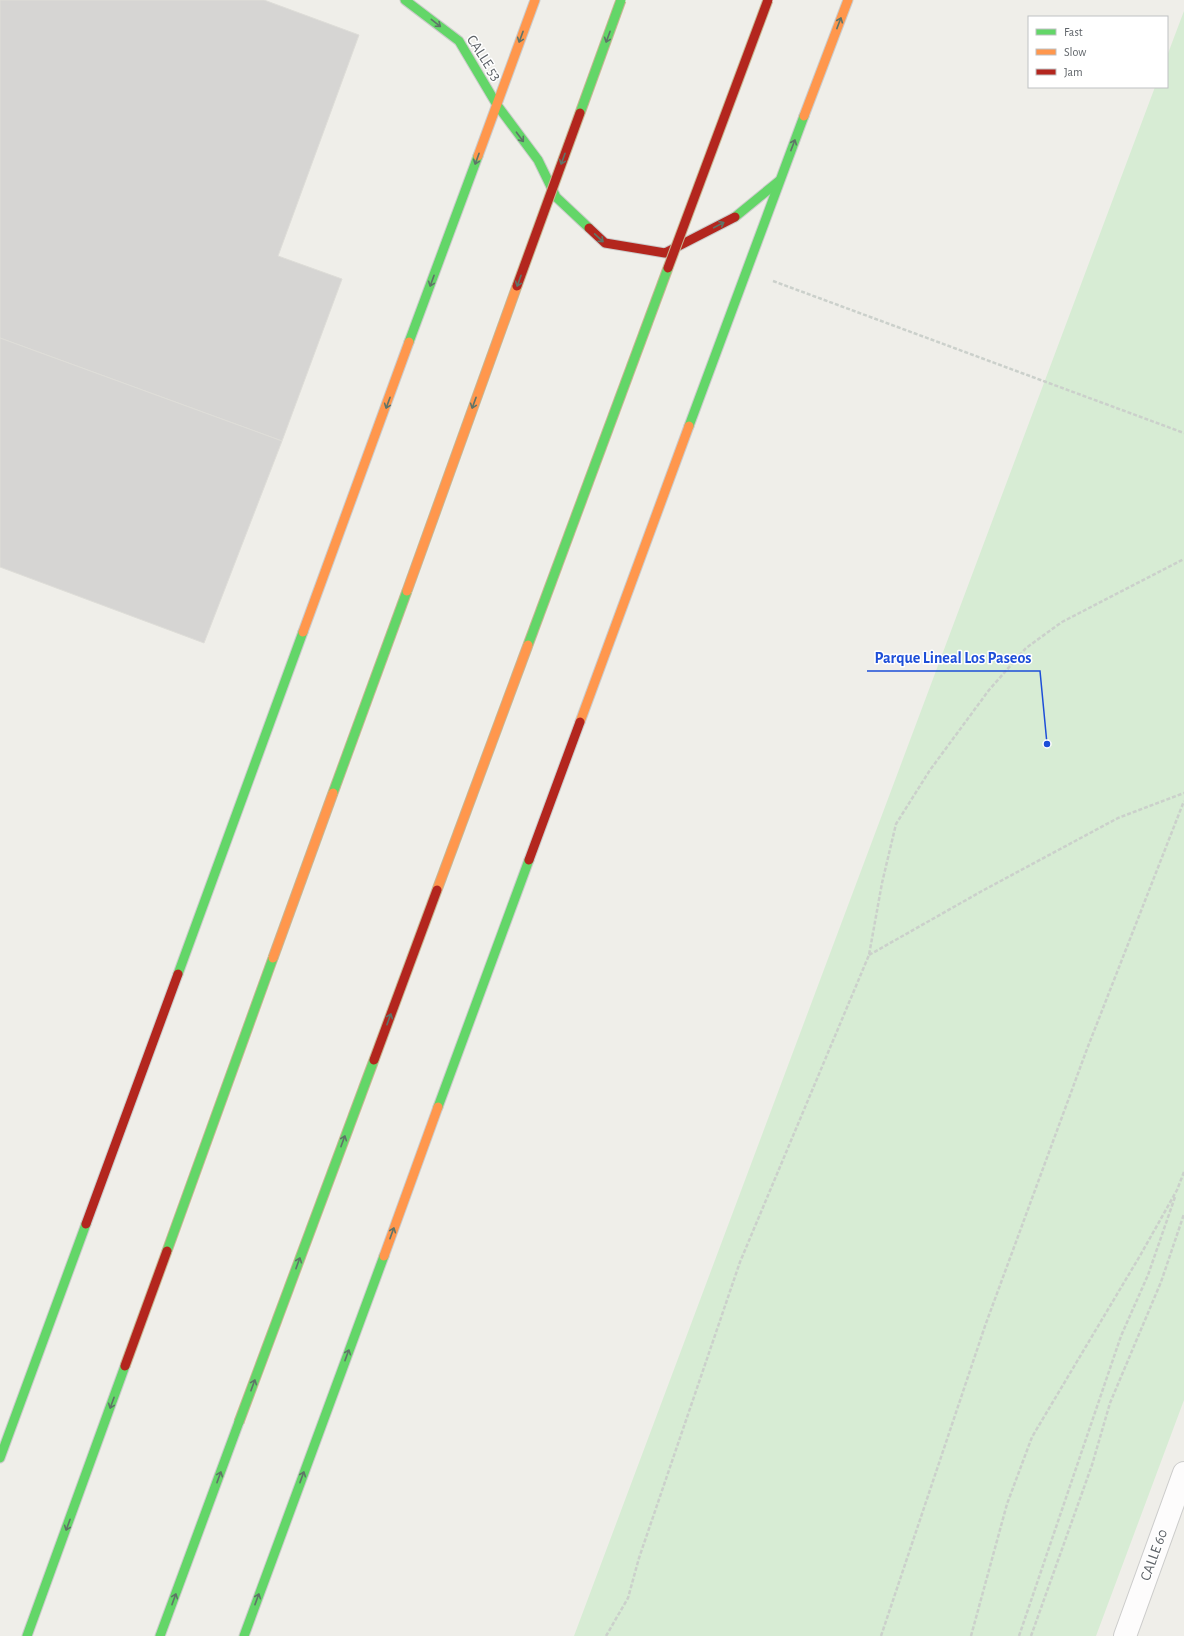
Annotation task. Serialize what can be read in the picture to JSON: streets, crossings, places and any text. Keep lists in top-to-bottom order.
{
  "streets": {
    "main road": ["CALLE 53"],
    "street": ["CALLE 60"]
  },
  "one_way": ["CALLE 53"],
  "places": ["Parque Lineal Los Paseos"],
  "legend": ["Fast", "Slow", "Jam"]
}
